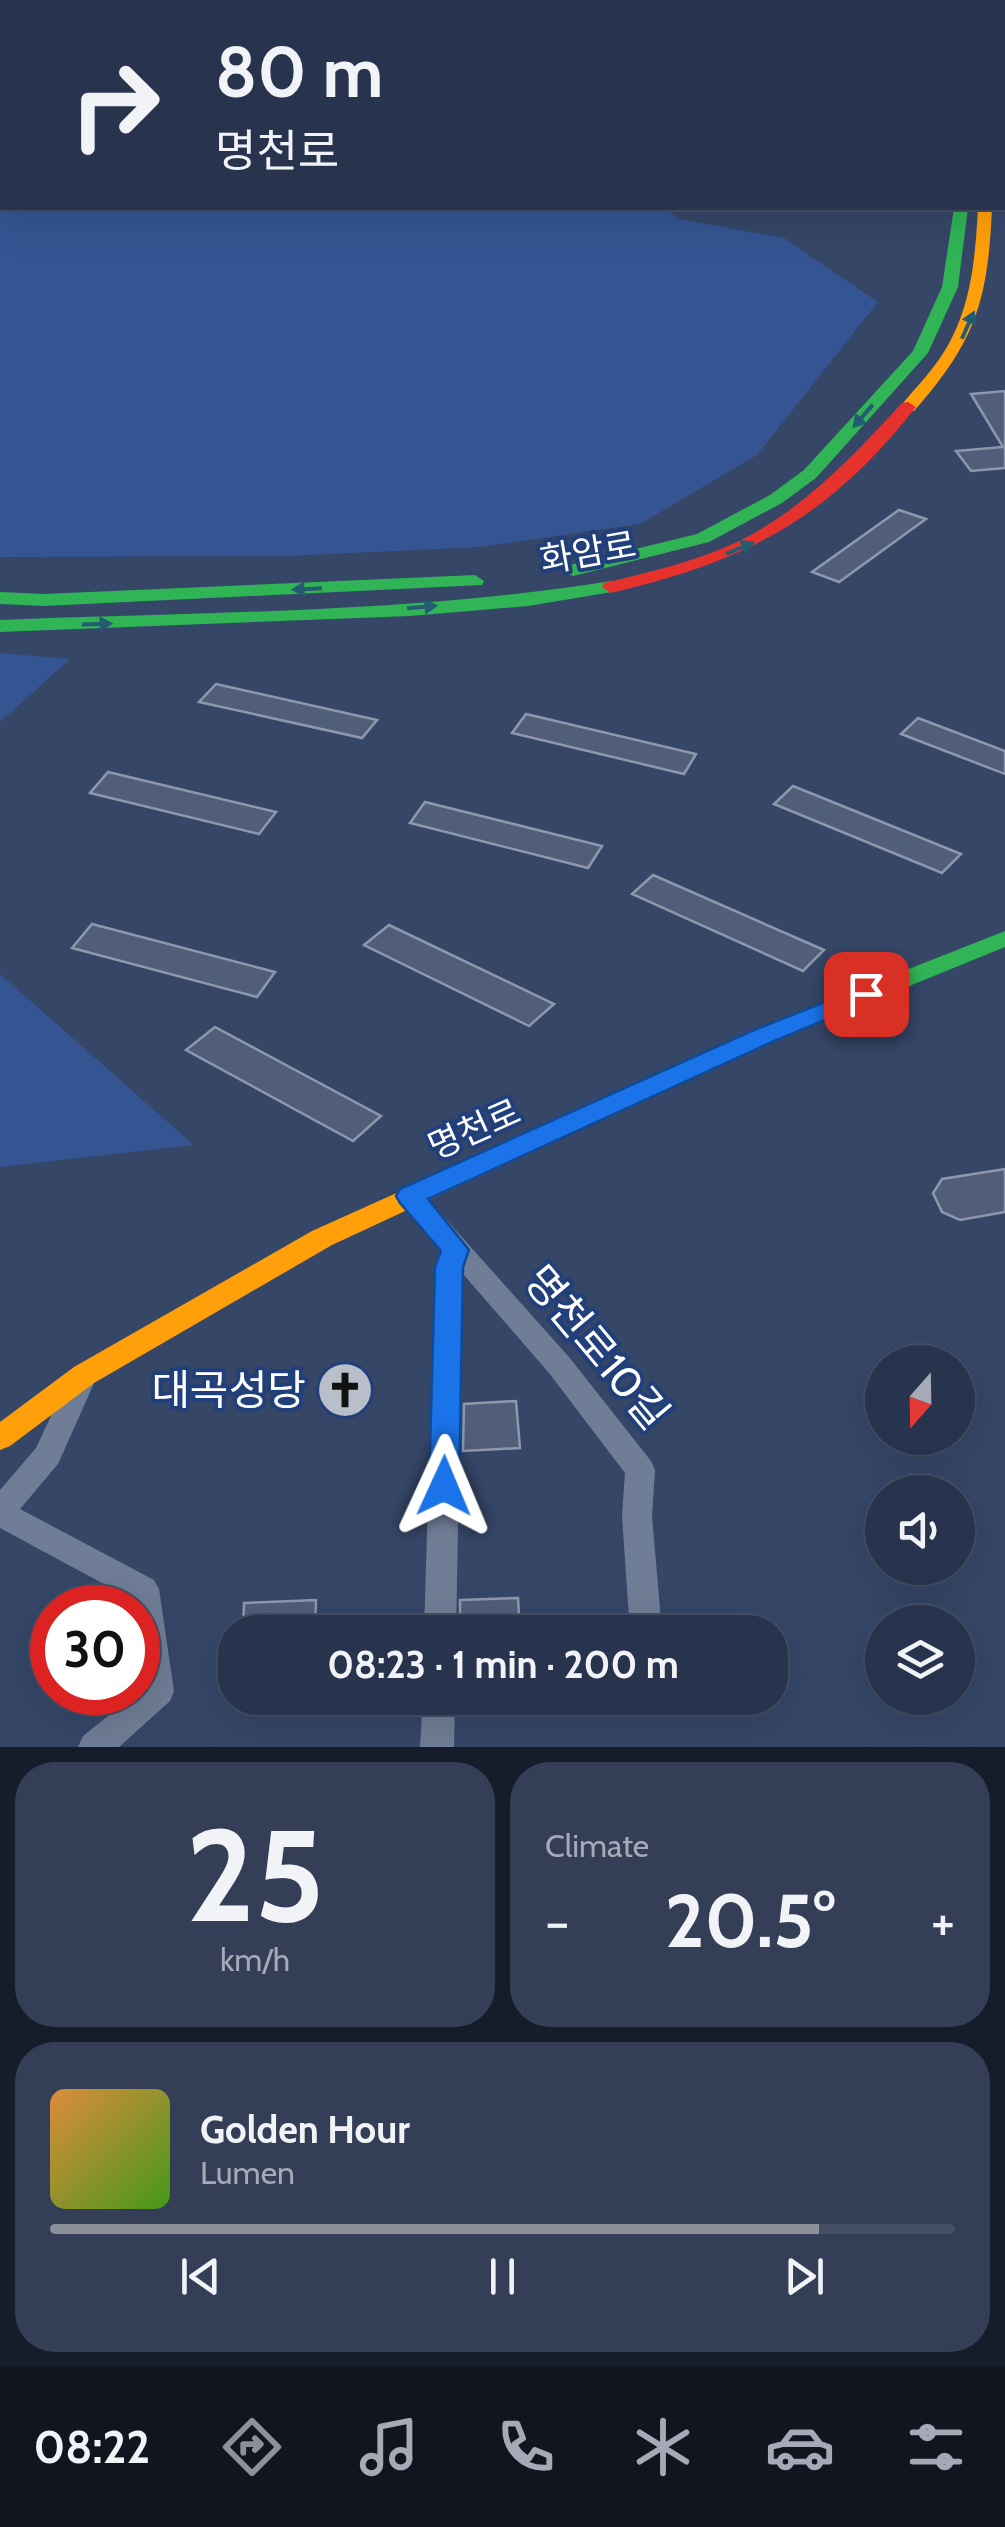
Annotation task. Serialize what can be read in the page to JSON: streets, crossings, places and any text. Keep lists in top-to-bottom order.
{
  "streets": {
    "main road": ["화암로", "명천로"],
    "street": ["명천로10길"]
  },
  "crossings": [
    ["명천로", "명천로10길"]
  ],
  "places": {
    "church": ["대곡성당"]
  },
  "north": "bottom",
  "page": {
    "turn": ["80 m", "명천로"],
    "limit": "30",
    "trip": "08:23 · 1 min · 200 m",
    "tile": [
      ["25", "km/h"],
      "Climate"
    ],
    "heat": ["−", "20.5°", "+"],
    "song": ["Golden Hour", "Lumen"],
    "tabs": "08:22"
  }
}
